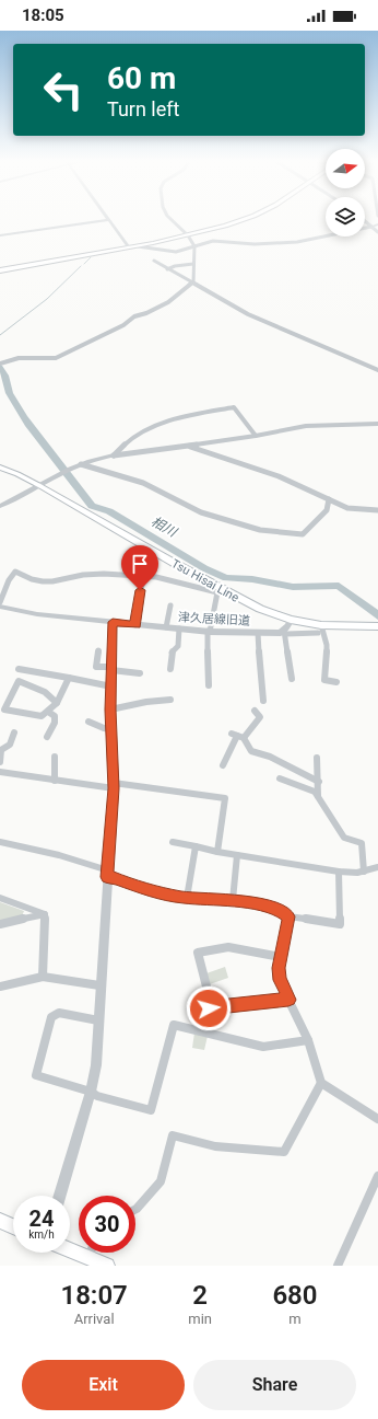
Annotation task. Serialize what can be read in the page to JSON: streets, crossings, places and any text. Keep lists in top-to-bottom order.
{
  "streets": {
    "main road": ["Tsu Hisai Line"],
    "street": ["津久居線旧道"]
  },
  "water": ["相川"],
  "north": "right",
  "page": {
    "status": "18:05",
    "turn": ["60 m", "Turn left"],
    "speed": "24 km/h",
    "limit": "30",
    "eta": [
      "18:07",
      "Arrival",
      "2",
      "min",
      "680",
      "m"
    ],
    "buttons": ["Exit", "Share"]
  }
}
